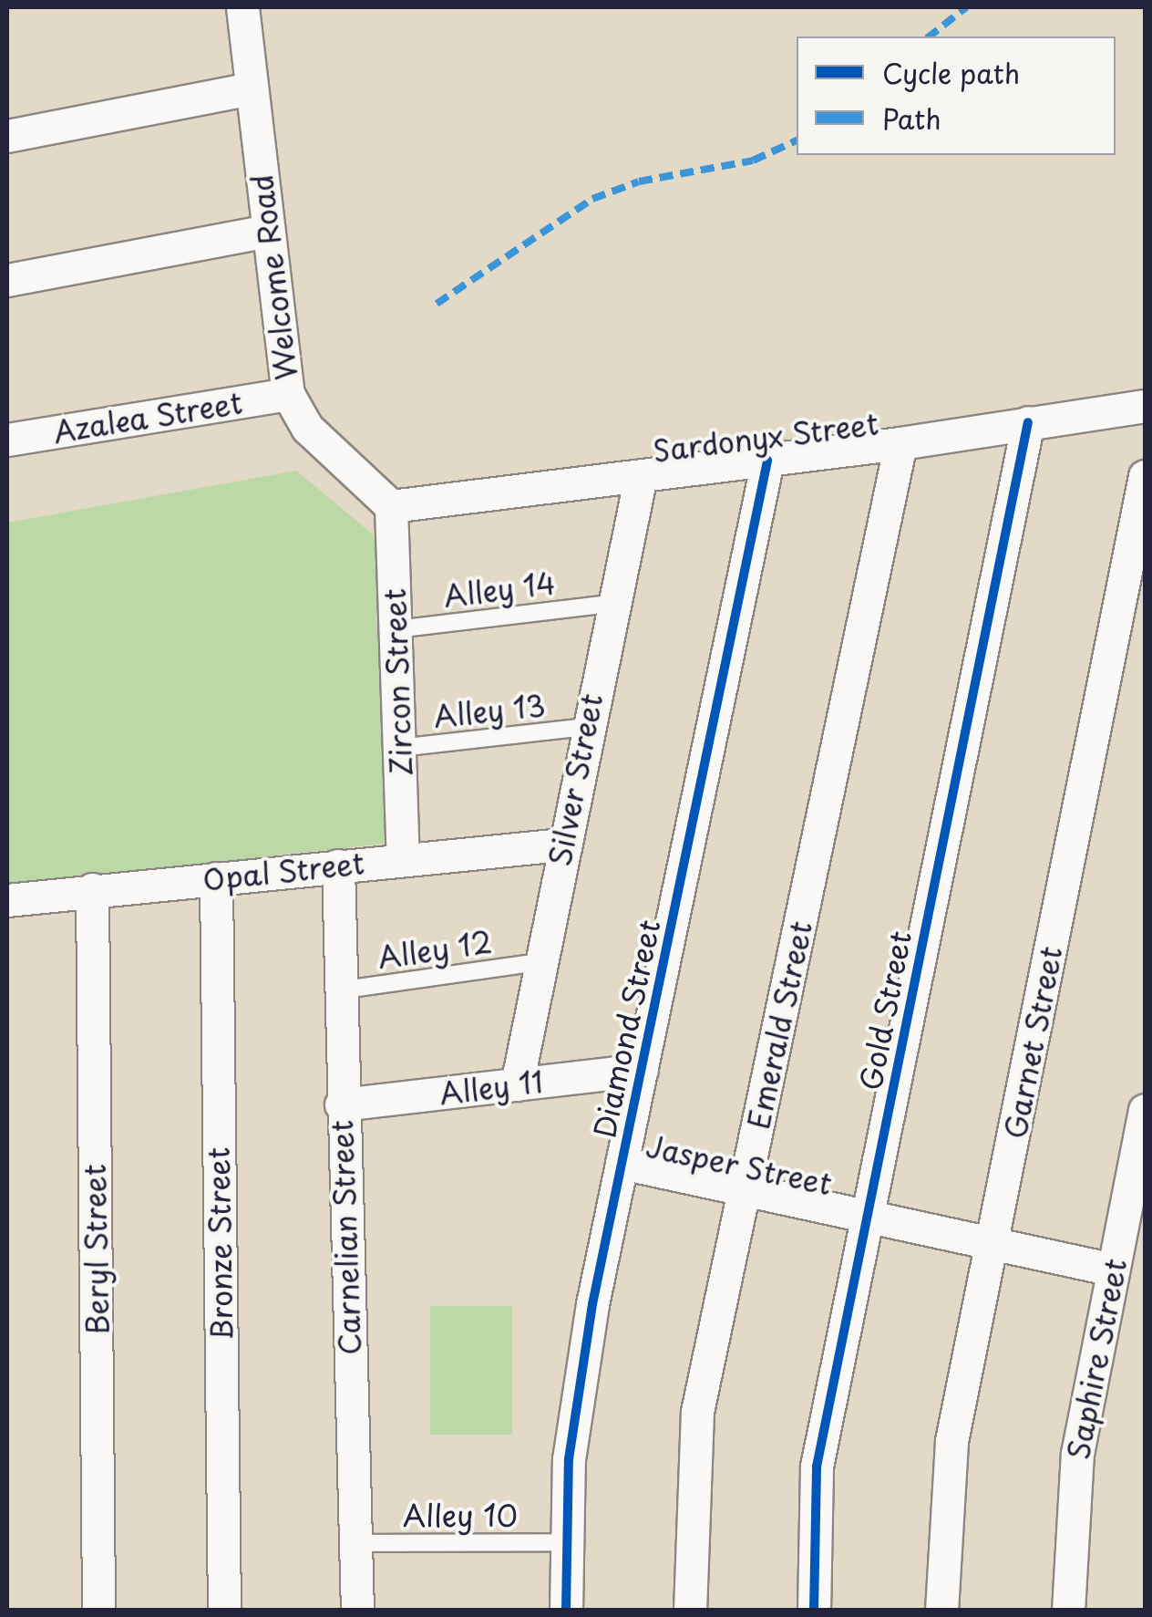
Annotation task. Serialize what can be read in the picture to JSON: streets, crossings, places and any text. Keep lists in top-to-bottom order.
{
  "streets": {
    "street": [
      "Welcome Road",
      "Azalea Street",
      "Sardonyx Street",
      "Zircon Street",
      "Silver Street",
      "Opal Street",
      "Gold Street",
      "Emerald Street",
      "Diamond Street",
      "Garnet Street",
      "Alley 11",
      "Jasper Street",
      "Carnelian Street",
      "Bronze Street",
      "Beryl Street",
      "Saphire Street"
    ],
    "lane": [
      "Alley 14",
      "Alley 13",
      "Alley 12",
      "Alley 10"
    ]
  },
  "crossings": [
    ["Welcome Road", "Azalea Street"],
    ["Welcome Road", "Sardonyx Street"],
    ["Welcome Road", "Zircon Street"],
    ["Sardonyx Street", "Zircon Street"],
    ["Sardonyx Street", "Silver Street"],
    ["Sardonyx Street", "Gold Street"],
    ["Sardonyx Street", "Emerald Street"],
    ["Sardonyx Street", "Diamond Street"],
    ["Alley 14", "Zircon Street"],
    ["Alley 14", "Silver Street"],
    ["Zircon Street", "Alley 13"],
    ["Zircon Street", "Opal Street"],
    ["Alley 13", "Silver Street"],
    ["Silver Street", "Opal Street"],
    ["Silver Street", "Alley 12"],
    ["Silver Street", "Alley 11"],
    ["Opal Street", "Carnelian Street"],
    ["Opal Street", "Bronze Street"],
    ["Opal Street", "Beryl Street"],
    ["Alley 12", "Carnelian Street"],
    ["Gold Street", "Jasper Street"],
    ["Emerald Street", "Jasper Street"],
    ["Diamond Street", "Alley 11"],
    ["Diamond Street", "Jasper Street"],
    ["Diamond Street", "Alley 10"],
    ["Garnet Street", "Jasper Street"],
    ["Alley 11", "Carnelian Street"],
    ["Jasper Street", "Saphire Street"],
    ["Carnelian Street", "Alley 10"]
  ],
  "legend": ["Cycle path", "Path"]
}
